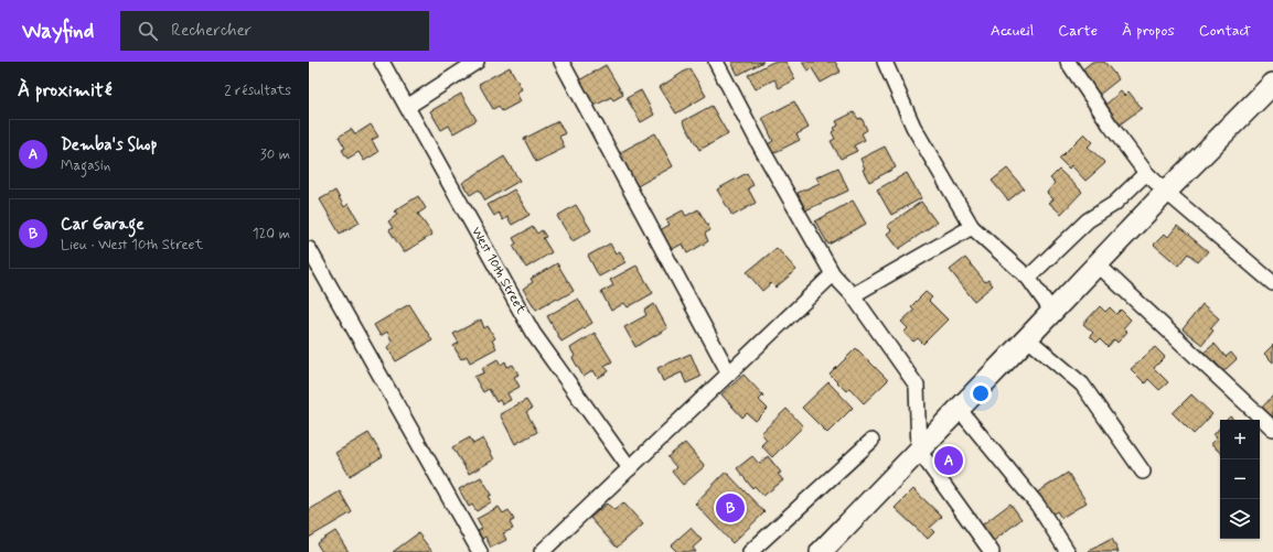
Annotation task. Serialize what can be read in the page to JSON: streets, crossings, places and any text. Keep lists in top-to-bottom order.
{
  "streets": {
    "street": ["West 10th Street"]
  },
  "page": {
    "header": "Wayfind",
    "search": "Rechercher",
    "nav": [
      "Accueil",
      "Carte",
      "À propos",
      "Contact"
    ],
    "heading": ["À proximité", "2 résultats"],
    "list": [
      {
        "mark": "A",
        "name": "Demba's Shop",
        "note": "Magasin",
        "value": "30 m"
      },
      {
        "mark": "B",
        "name": "Car Garage",
        "note": "Lieu · West 10th Street",
        "value": "120 m"
      }
    ],
    "map_buttons": ["+", "−"],
    "pins": ["A", "B"]
  }
}
